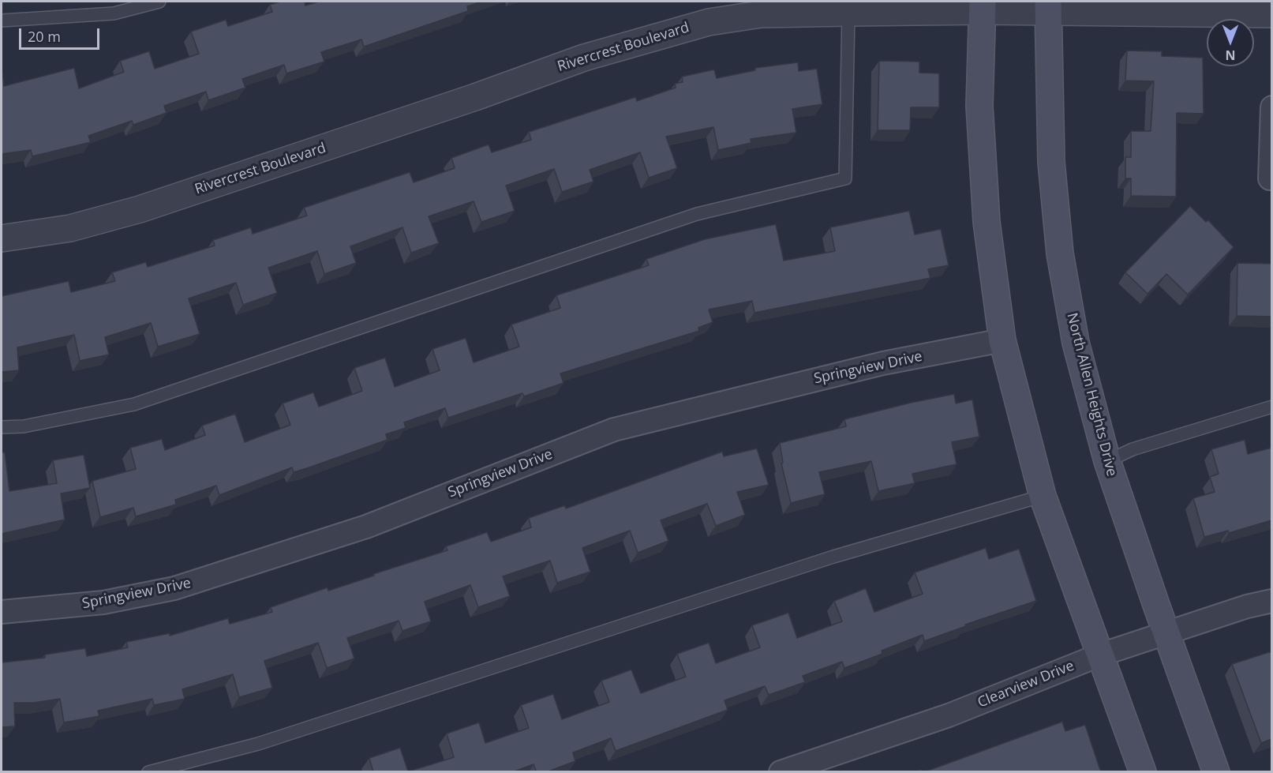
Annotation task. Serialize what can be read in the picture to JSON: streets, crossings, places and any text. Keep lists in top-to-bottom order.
{
  "streets": {
    "main road": ["North Allen Heights Drive"],
    "street": ["Rivercrest Boulevard", "Springview Drive", "Clearview Drive"]
  },
  "crossings": [
    ["Rivercrest Boulevard", "North Allen Heights Drive"],
    ["North Allen Heights Drive", "Clearview Drive"]
  ],
  "scale_bar": "20 m",
  "north": "bottom"
}
